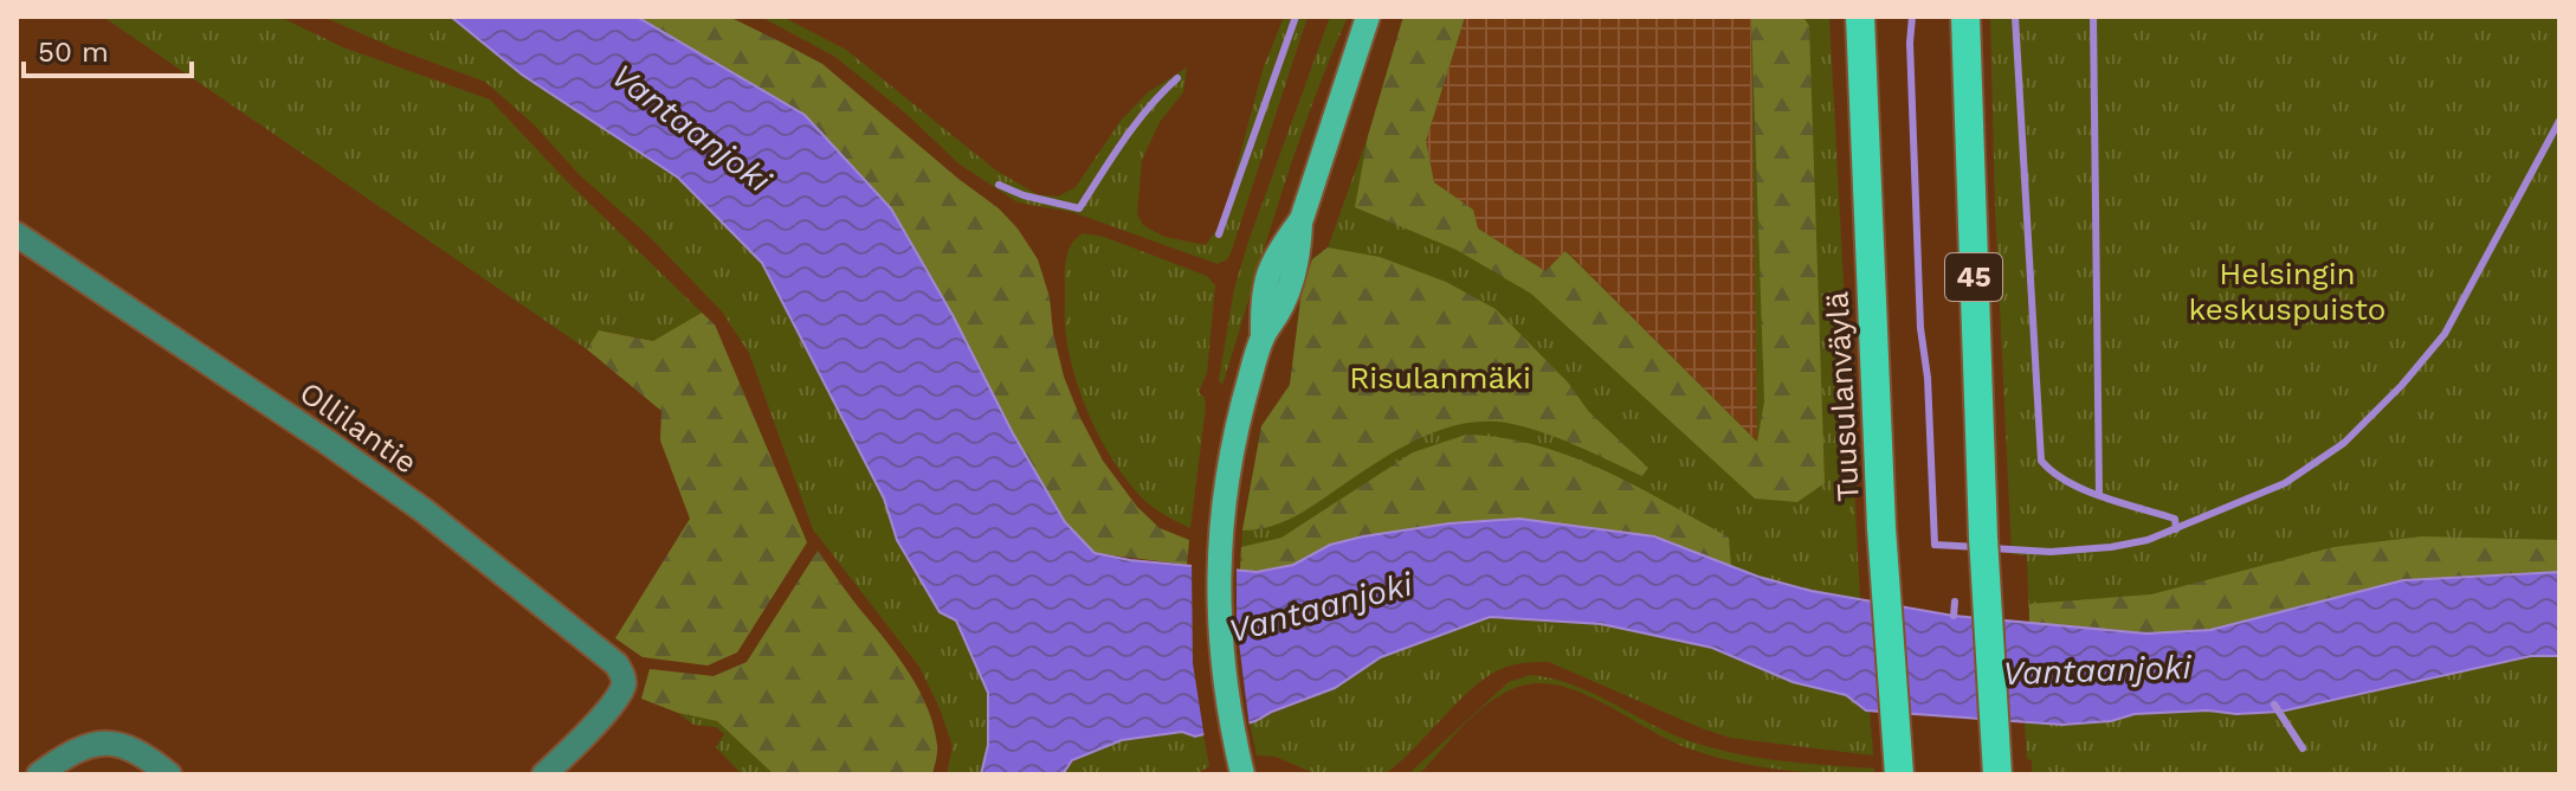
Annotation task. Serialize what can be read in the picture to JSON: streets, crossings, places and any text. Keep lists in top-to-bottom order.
{
  "streets": {
    "highway": ["45", "Tuusulanväylä"],
    "street": ["Ollilantie"]
  },
  "water": ["Vantaanjoki"],
  "parks": ["Helsingin keskuspuisto", "Risulanmäki"],
  "scale_bar": "50 m"
}
